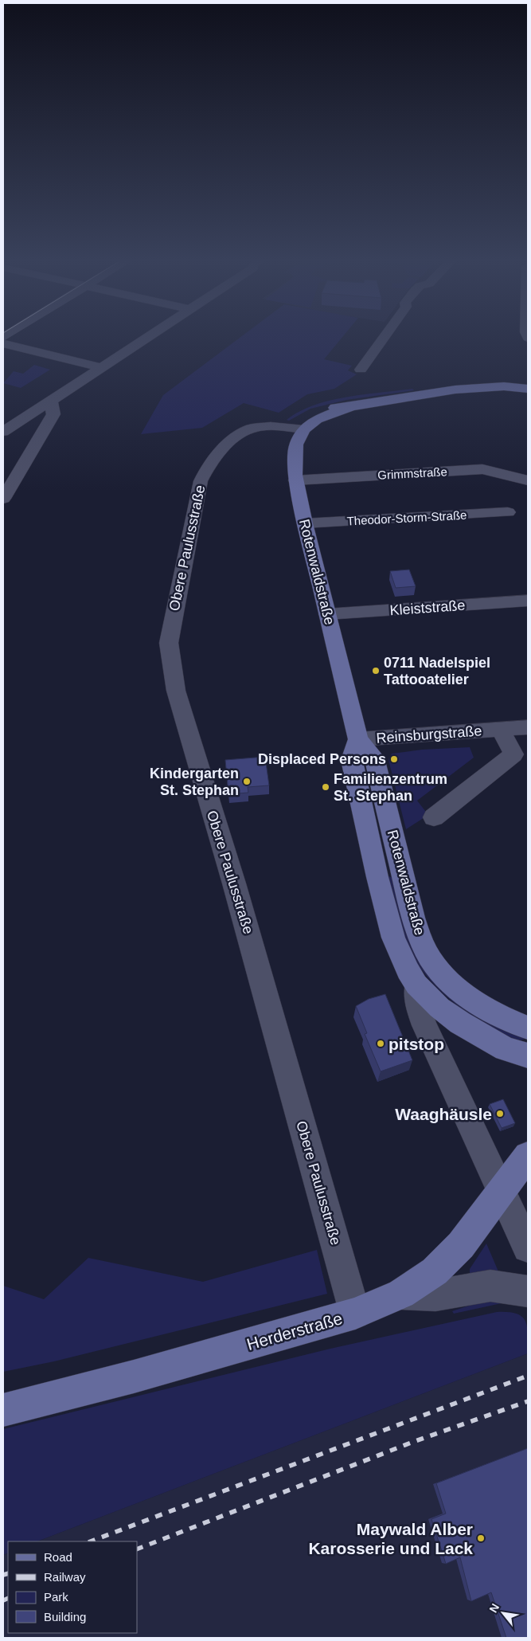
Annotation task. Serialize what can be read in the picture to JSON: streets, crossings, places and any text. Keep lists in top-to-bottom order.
{
  "streets": {
    "main road": ["Rotenwaldstraße", "Herderstraße"],
    "street": [
      "Grimmstraße",
      "Theodor-Storm-Straße",
      "Obere Paulusstraße",
      "Kleiststraße",
      "Reinsburgstraße"
    ]
  },
  "crossings": [
    ["Grimmstraße", "Rotenwaldstraße"],
    ["Theodor-Storm-Straße", "Rotenwaldstraße"],
    ["Obere Paulusstraße", "Rotenwaldstraße"],
    ["Obere Paulusstraße", "Herderstraße"],
    ["Rotenwaldstraße", "Kleiststraße"],
    ["Rotenwaldstraße", "Reinsburgstraße"],
    ["Rotenwaldstraße", "Herderstraße"]
  ],
  "places": [
    "0711 Nadelspiel Tattooatelier",
    "Displaced Persons",
    "Kindergarten St. Stephan",
    "Familienzentrum St. Stephan",
    "pitstop",
    "Waaghäusle",
    "Maywald Alber Karosserie und Lack"
  ],
  "legend": [
    "Road",
    "Railway",
    "Park",
    "Building"
  ],
  "north": "top left"
}
